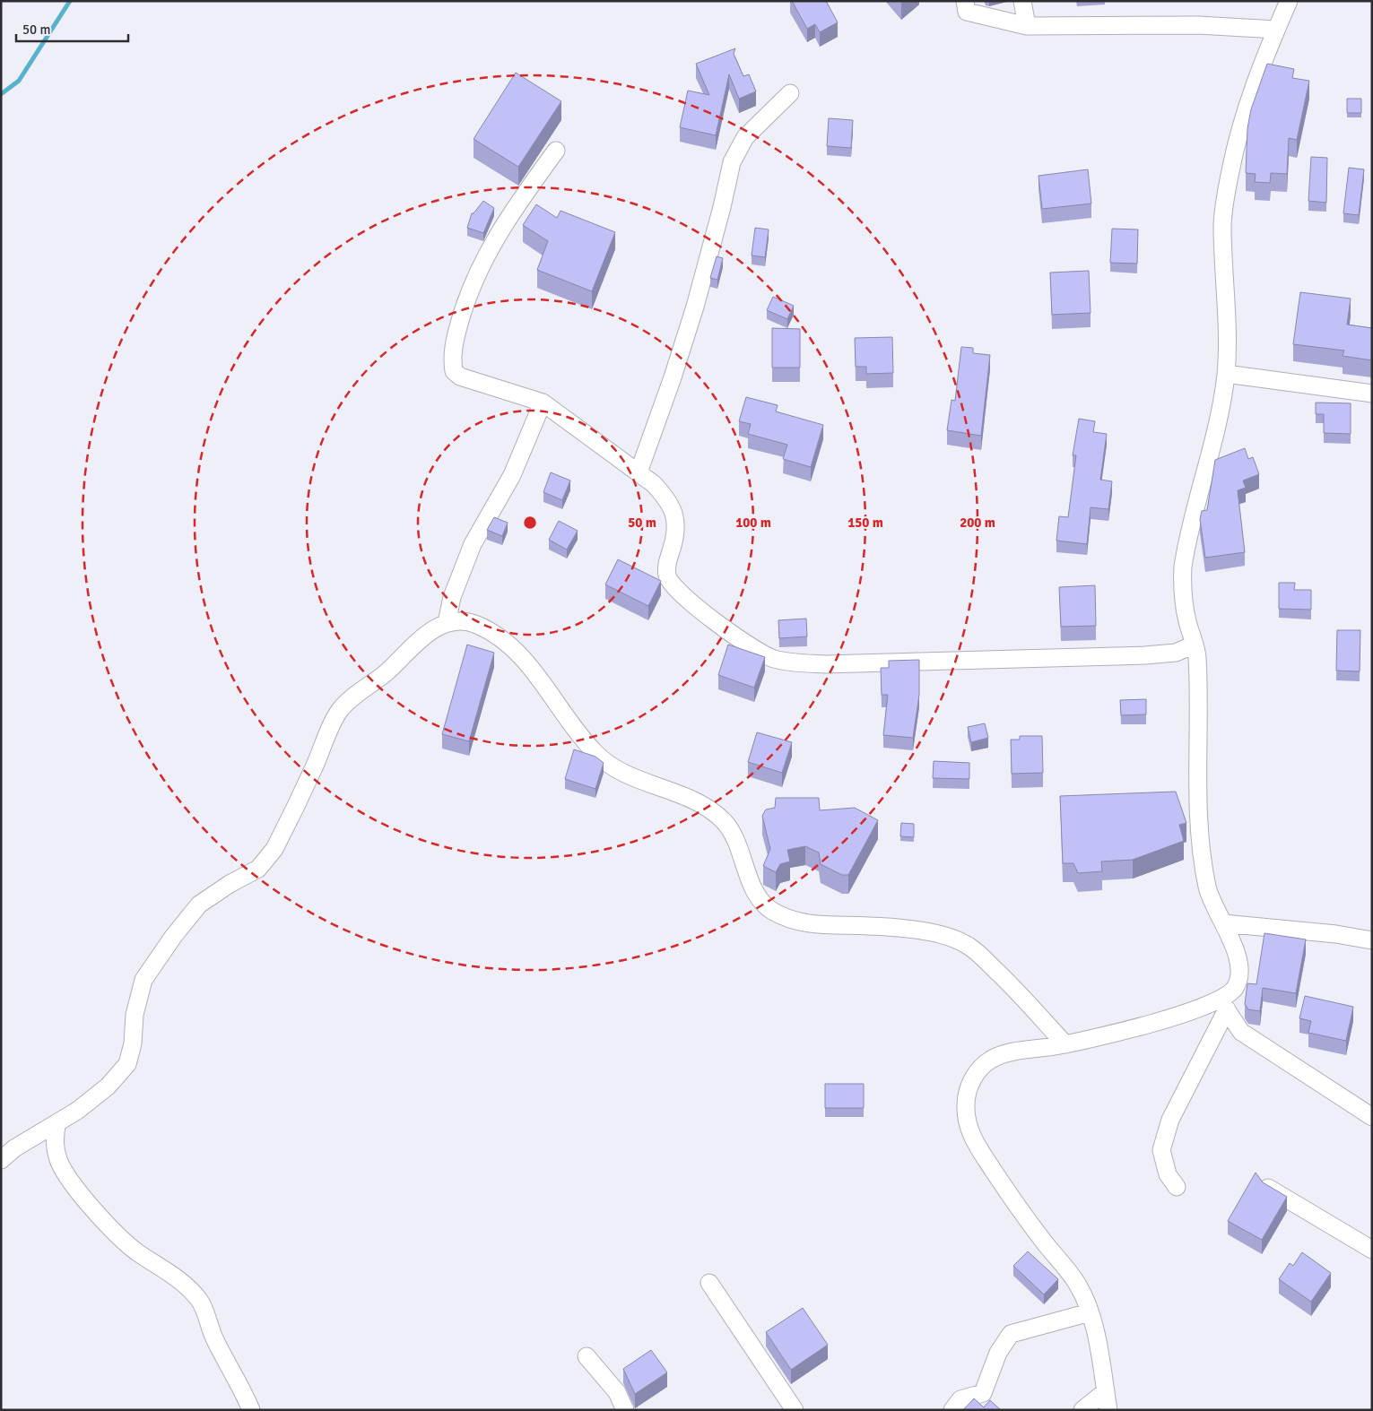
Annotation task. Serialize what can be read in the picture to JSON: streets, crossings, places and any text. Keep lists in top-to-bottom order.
{
  "scale_bar": "50 m",
  "rings": [
    "50 m",
    "100 m",
    "150 m",
    "200 m"
  ]
}
